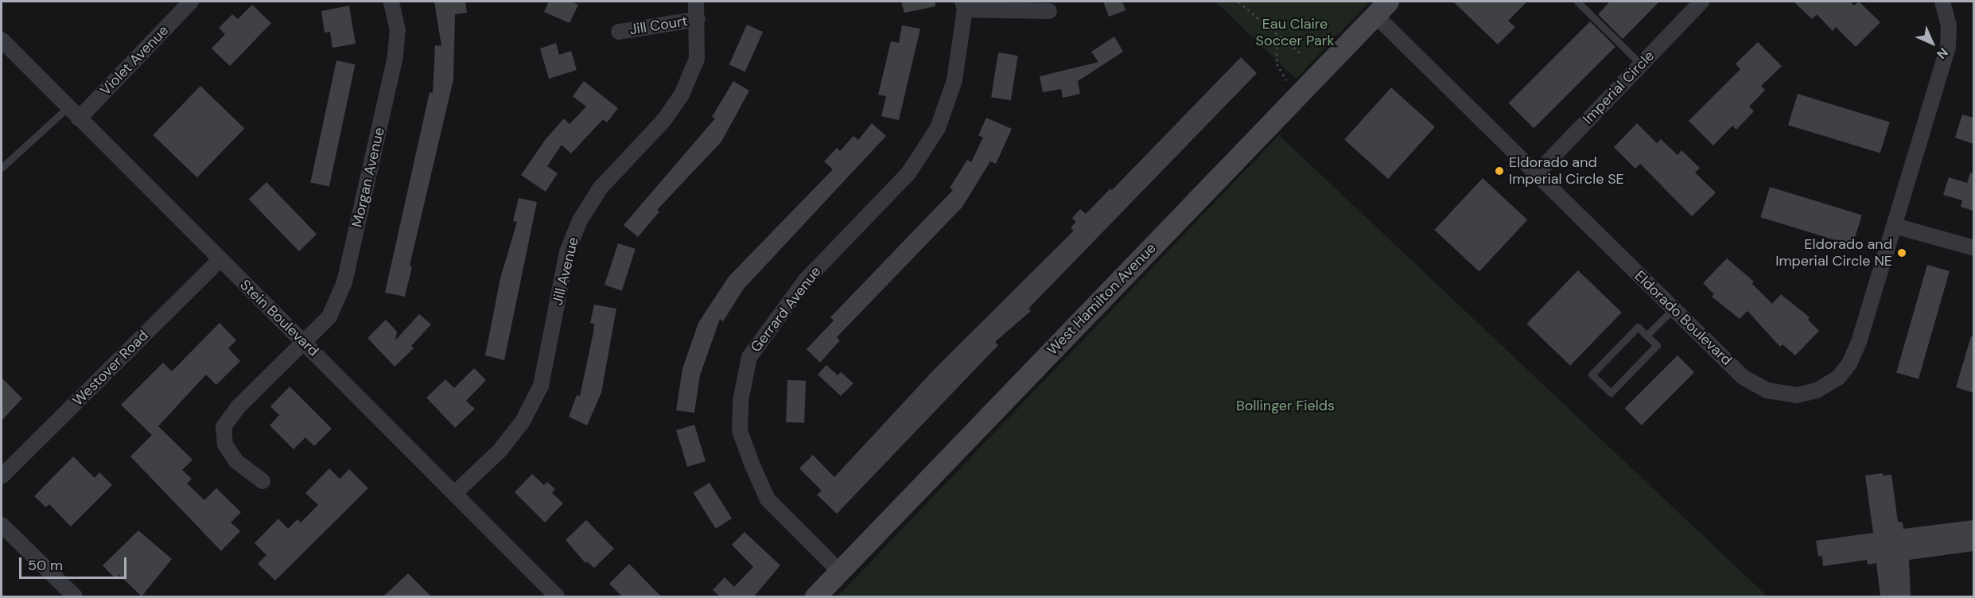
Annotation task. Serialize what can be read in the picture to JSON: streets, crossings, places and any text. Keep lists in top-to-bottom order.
{
  "streets": {
    "street": [
      "Jill Court",
      "Violet Avenue",
      "Imperial Circle",
      "Morgan Avenue",
      "Jill Avenue",
      "West Hamilton Avenue",
      "Gerrard Avenue",
      "Stein Boulevard",
      "Eldorado Boulevard",
      "Westover Road"
    ]
  },
  "crossings": [
    ["Jill Court", "Jill Avenue"],
    ["Violet Avenue", "Stein Boulevard"],
    ["Imperial Circle", "Eldorado Boulevard"],
    ["Morgan Avenue", "Stein Boulevard"],
    ["Jill Avenue", "Stein Boulevard"],
    ["West Hamilton Avenue", "Gerrard Avenue"],
    ["West Hamilton Avenue", "Eldorado Boulevard"],
    ["Stein Boulevard", "Westover Road"]
  ],
  "parks": ["Eau Claire Soccer Park", "Bollinger Fields"],
  "places": ["Eldorado and Imperial Circle SE", "Eldorado and Imperial Circle NE"],
  "scale_bar": "50 m",
  "north": "bottom right"
}
